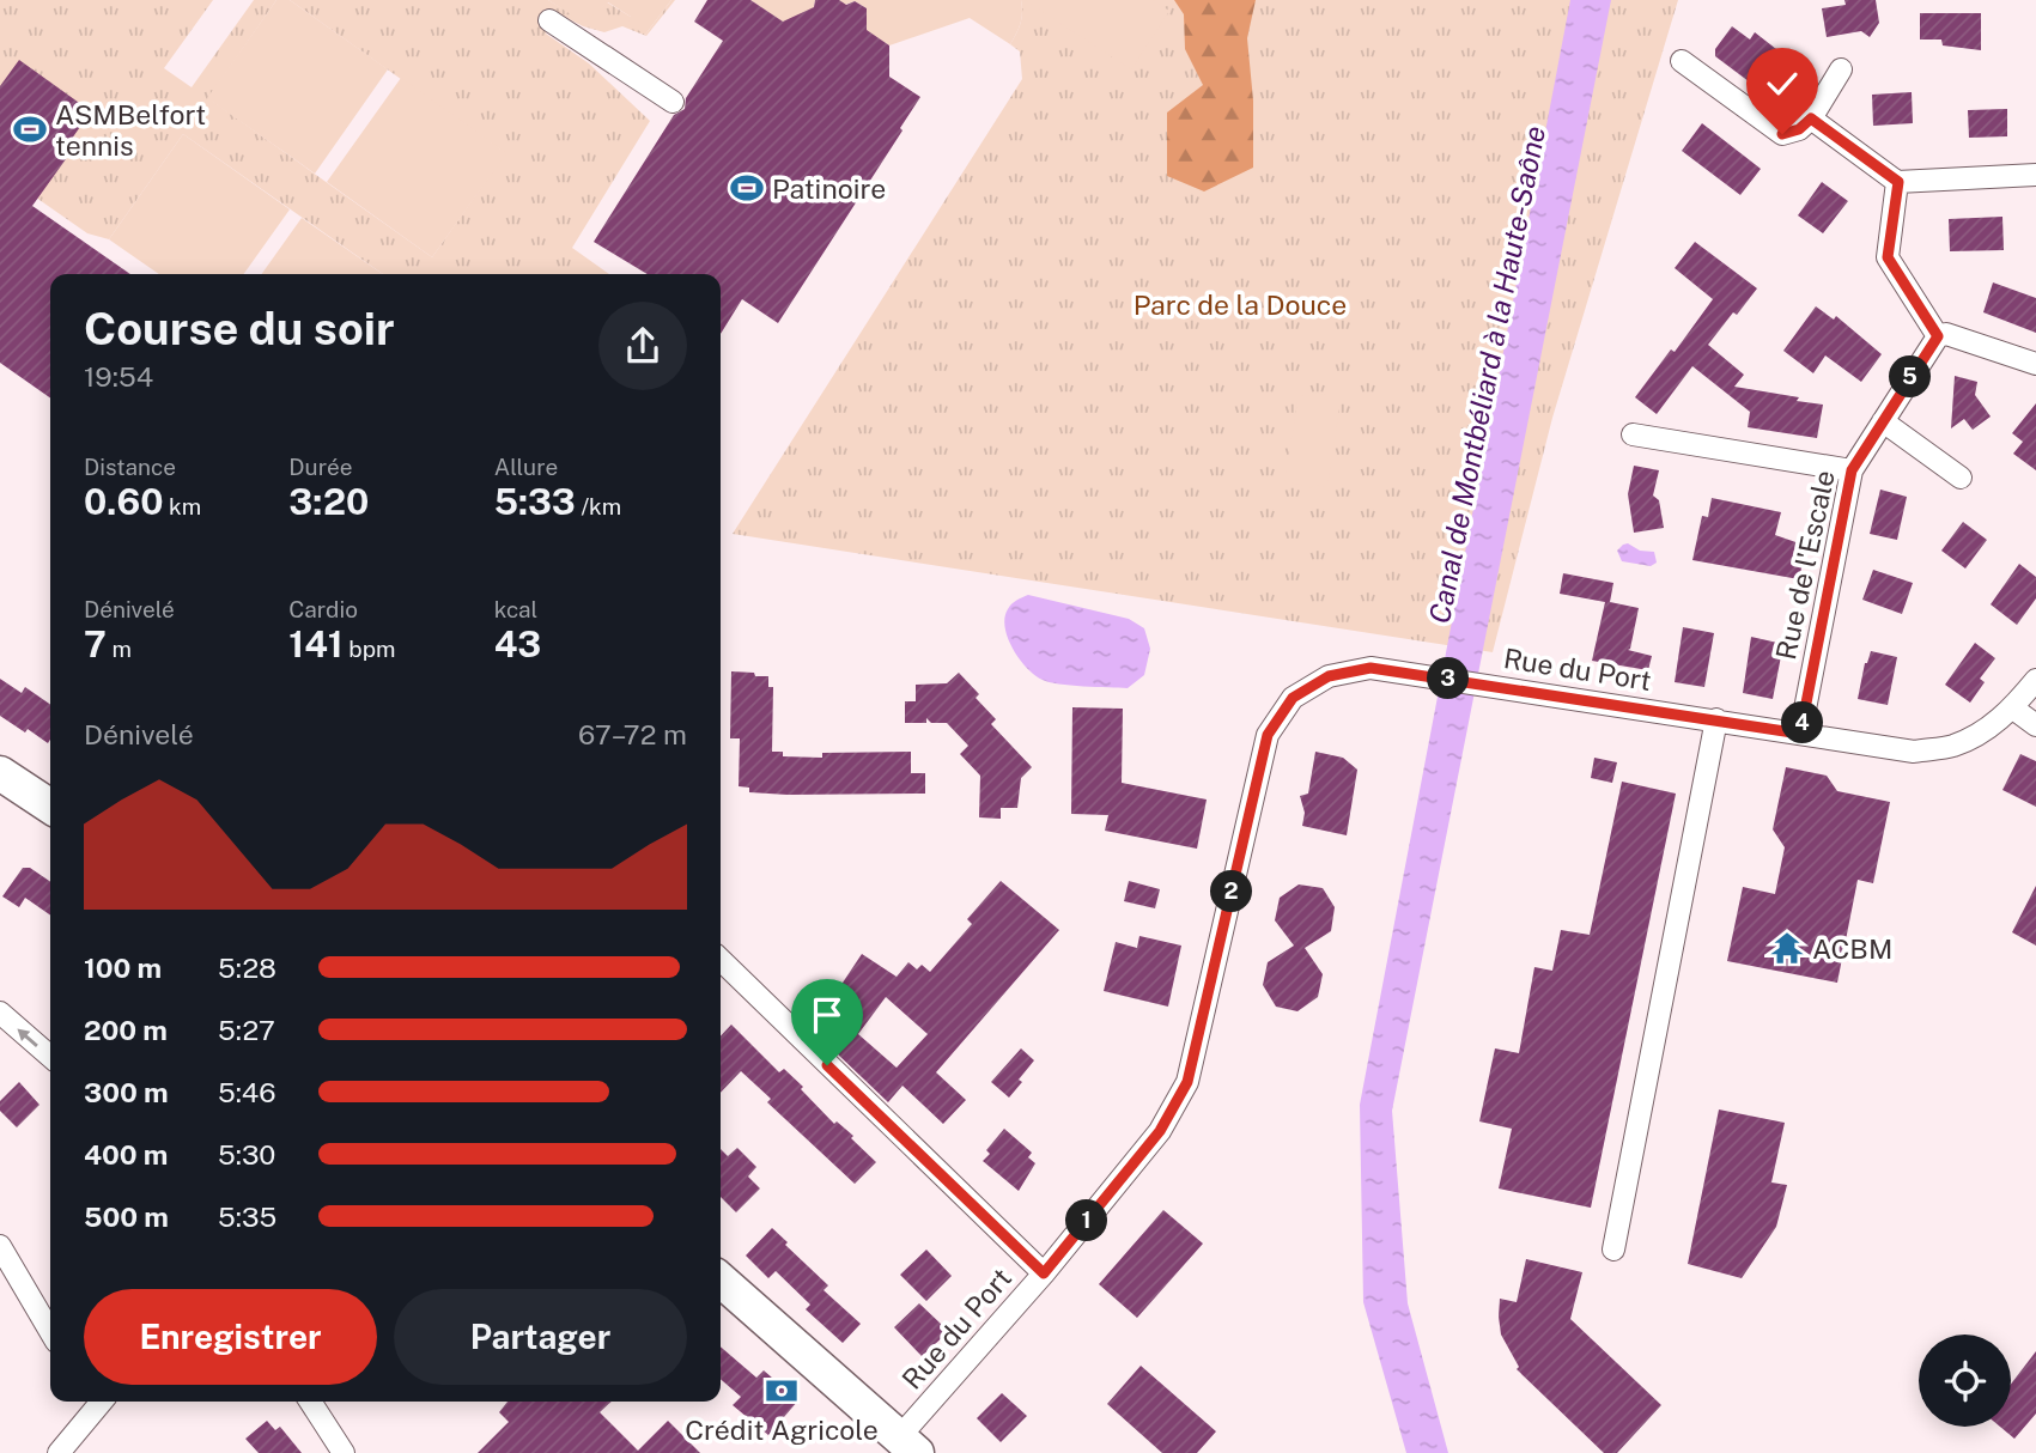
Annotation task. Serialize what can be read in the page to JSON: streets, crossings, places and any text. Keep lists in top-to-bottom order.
{
  "streets": {
    "street": ["Rue de l'Escale", "Rue du Port"]
  },
  "crossings": [
    ["Rue de l'Escale", "Rue du Port"]
  ],
  "water": ["Canal de Montbéliard à la Haute-Saône"],
  "parks": ["Parc de la Douce"],
  "places": {
    "sports": ["ASMBelfort tennis", "Patinoire"],
    "temple": ["ACBM"],
    "bank": ["Crédit Agricole"]
  },
  "page": {
    "heading": ["Course du soir", "19:54"],
    "pins": [
      "5",
      "3",
      "4",
      "2",
      "1"
    ],
    "stats": [
      ["Distance", "0.60 km"],
      ["Durée", "3:20"],
      ["Allure", "5:33 /km"],
      ["Dénivelé", "7 m"],
      ["Cardio", "141 bpm"],
      ["kcal", "43"]
    ],
    "chart": ["Dénivelé", "67–72 m"],
    "list": [
      {
        "name": "100 m",
        "note": "5:28"
      },
      {
        "name": "200 m",
        "note": "5:27"
      },
      {
        "name": "300 m",
        "note": "5:46"
      },
      {
        "name": "400 m",
        "note": "5:30"
      },
      {
        "name": "500 m",
        "note": "5:35"
      }
    ],
    "buttons": ["Enregistrer", "Partager"]
  }
}
